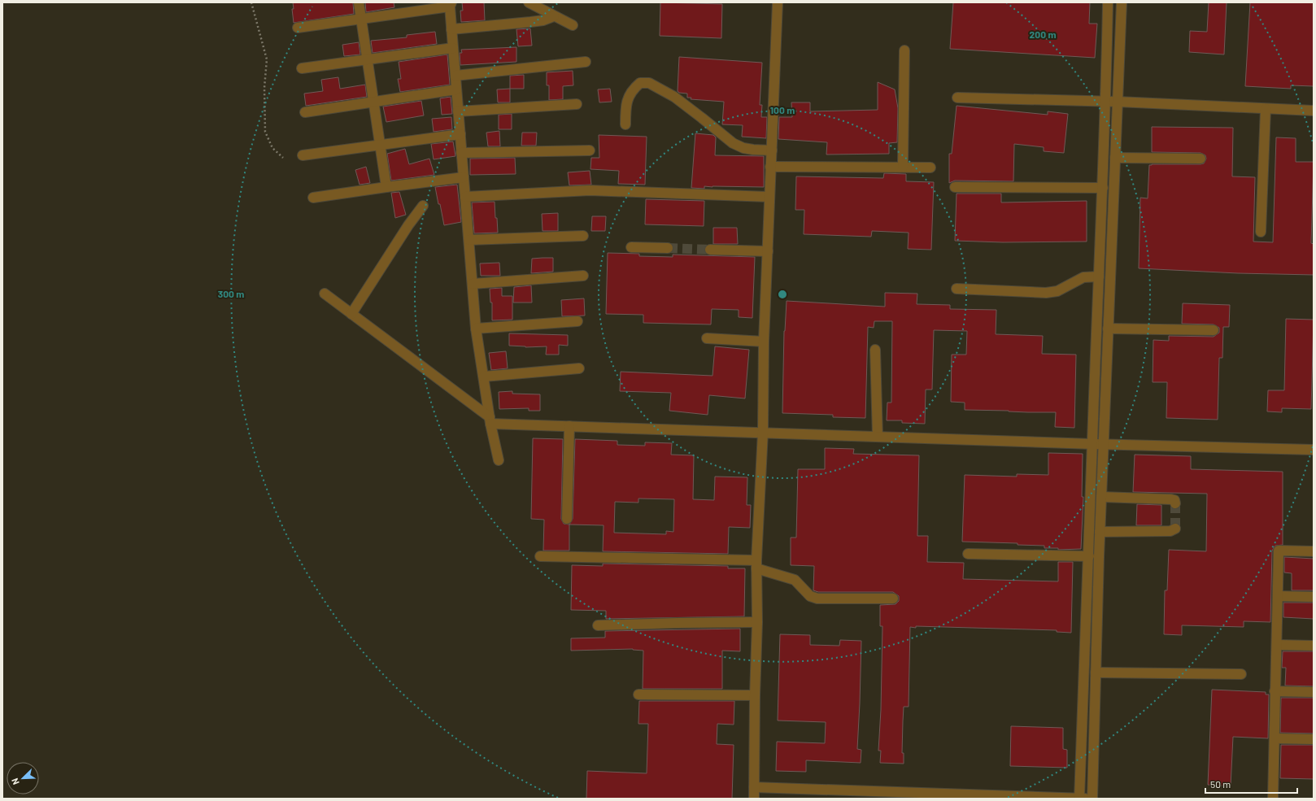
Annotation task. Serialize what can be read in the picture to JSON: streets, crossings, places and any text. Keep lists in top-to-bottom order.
{
  "scale_bar": "50 m",
  "north": "bottom left",
  "rings": ["200 m", "100 m", "300 m"]
}
